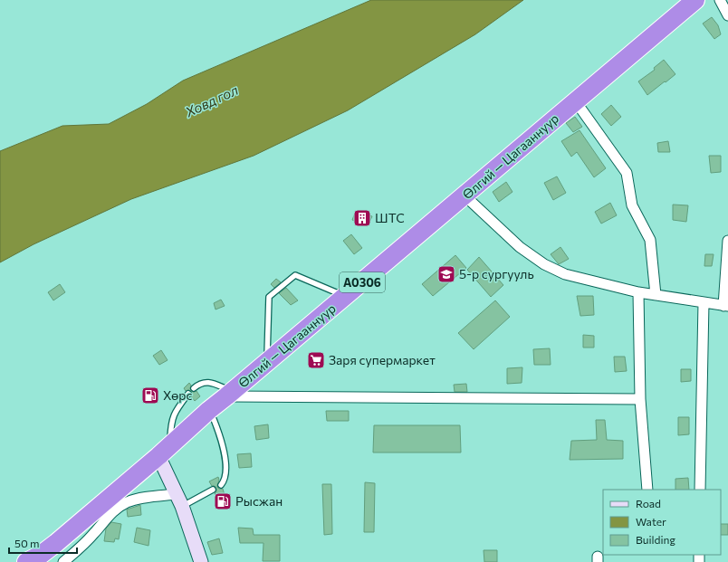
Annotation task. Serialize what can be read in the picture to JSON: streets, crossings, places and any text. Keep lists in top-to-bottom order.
{
  "streets": {
    "highway": ["Өлгий — Цагааннуур", "A0306"]
  },
  "water": ["Ховд гол"],
  "places": {
    "building": ["ШТС"],
    "school or university": ["5-р сургууль"],
    "supermarket": ["Заря супермаркет"],
    "fuel station": ["Хөрс", "Рысжан"]
  },
  "legend": ["Road", "Water", "Building"],
  "scale_bar": "50 m"
}
